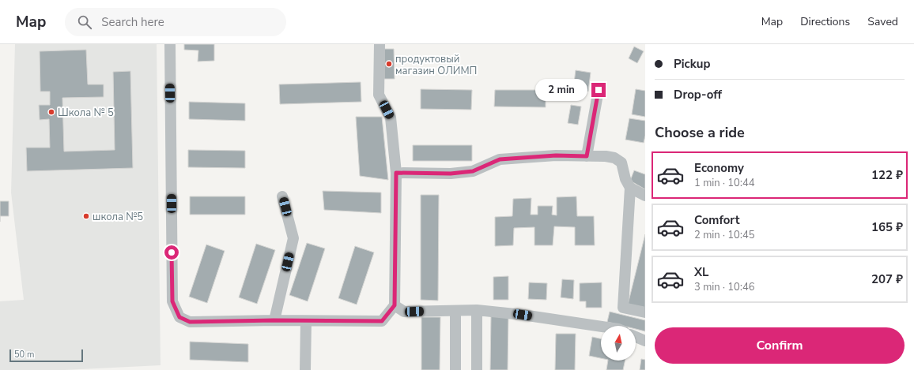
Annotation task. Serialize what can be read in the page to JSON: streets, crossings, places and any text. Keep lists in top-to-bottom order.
{
  "places": ["продуктовый магазин ОЛИМП", "Школа № 5", "школа №5"],
  "scale_bar": "50 m",
  "north": "top",
  "page": {
    "header": "Map",
    "search": "Search here",
    "nav": ["Map", "Directions", "Saved"],
    "banner": ["Pickup", "Drop-off"],
    "bubble": "2 min",
    "heading": "Choose a ride",
    "list": [
      {
        "name": "Economy",
        "note": "1 min · 10:44",
        "value": "122 ₽"
      },
      {
        "name": "Comfort",
        "note": "2 min · 10:45",
        "value": "165 ₽"
      },
      {
        "name": "XL",
        "note": "3 min · 10:46",
        "value": "207 ₽"
      }
    ],
    "buttons": "Confirm",
    "scale": "50 m"
  }
}
